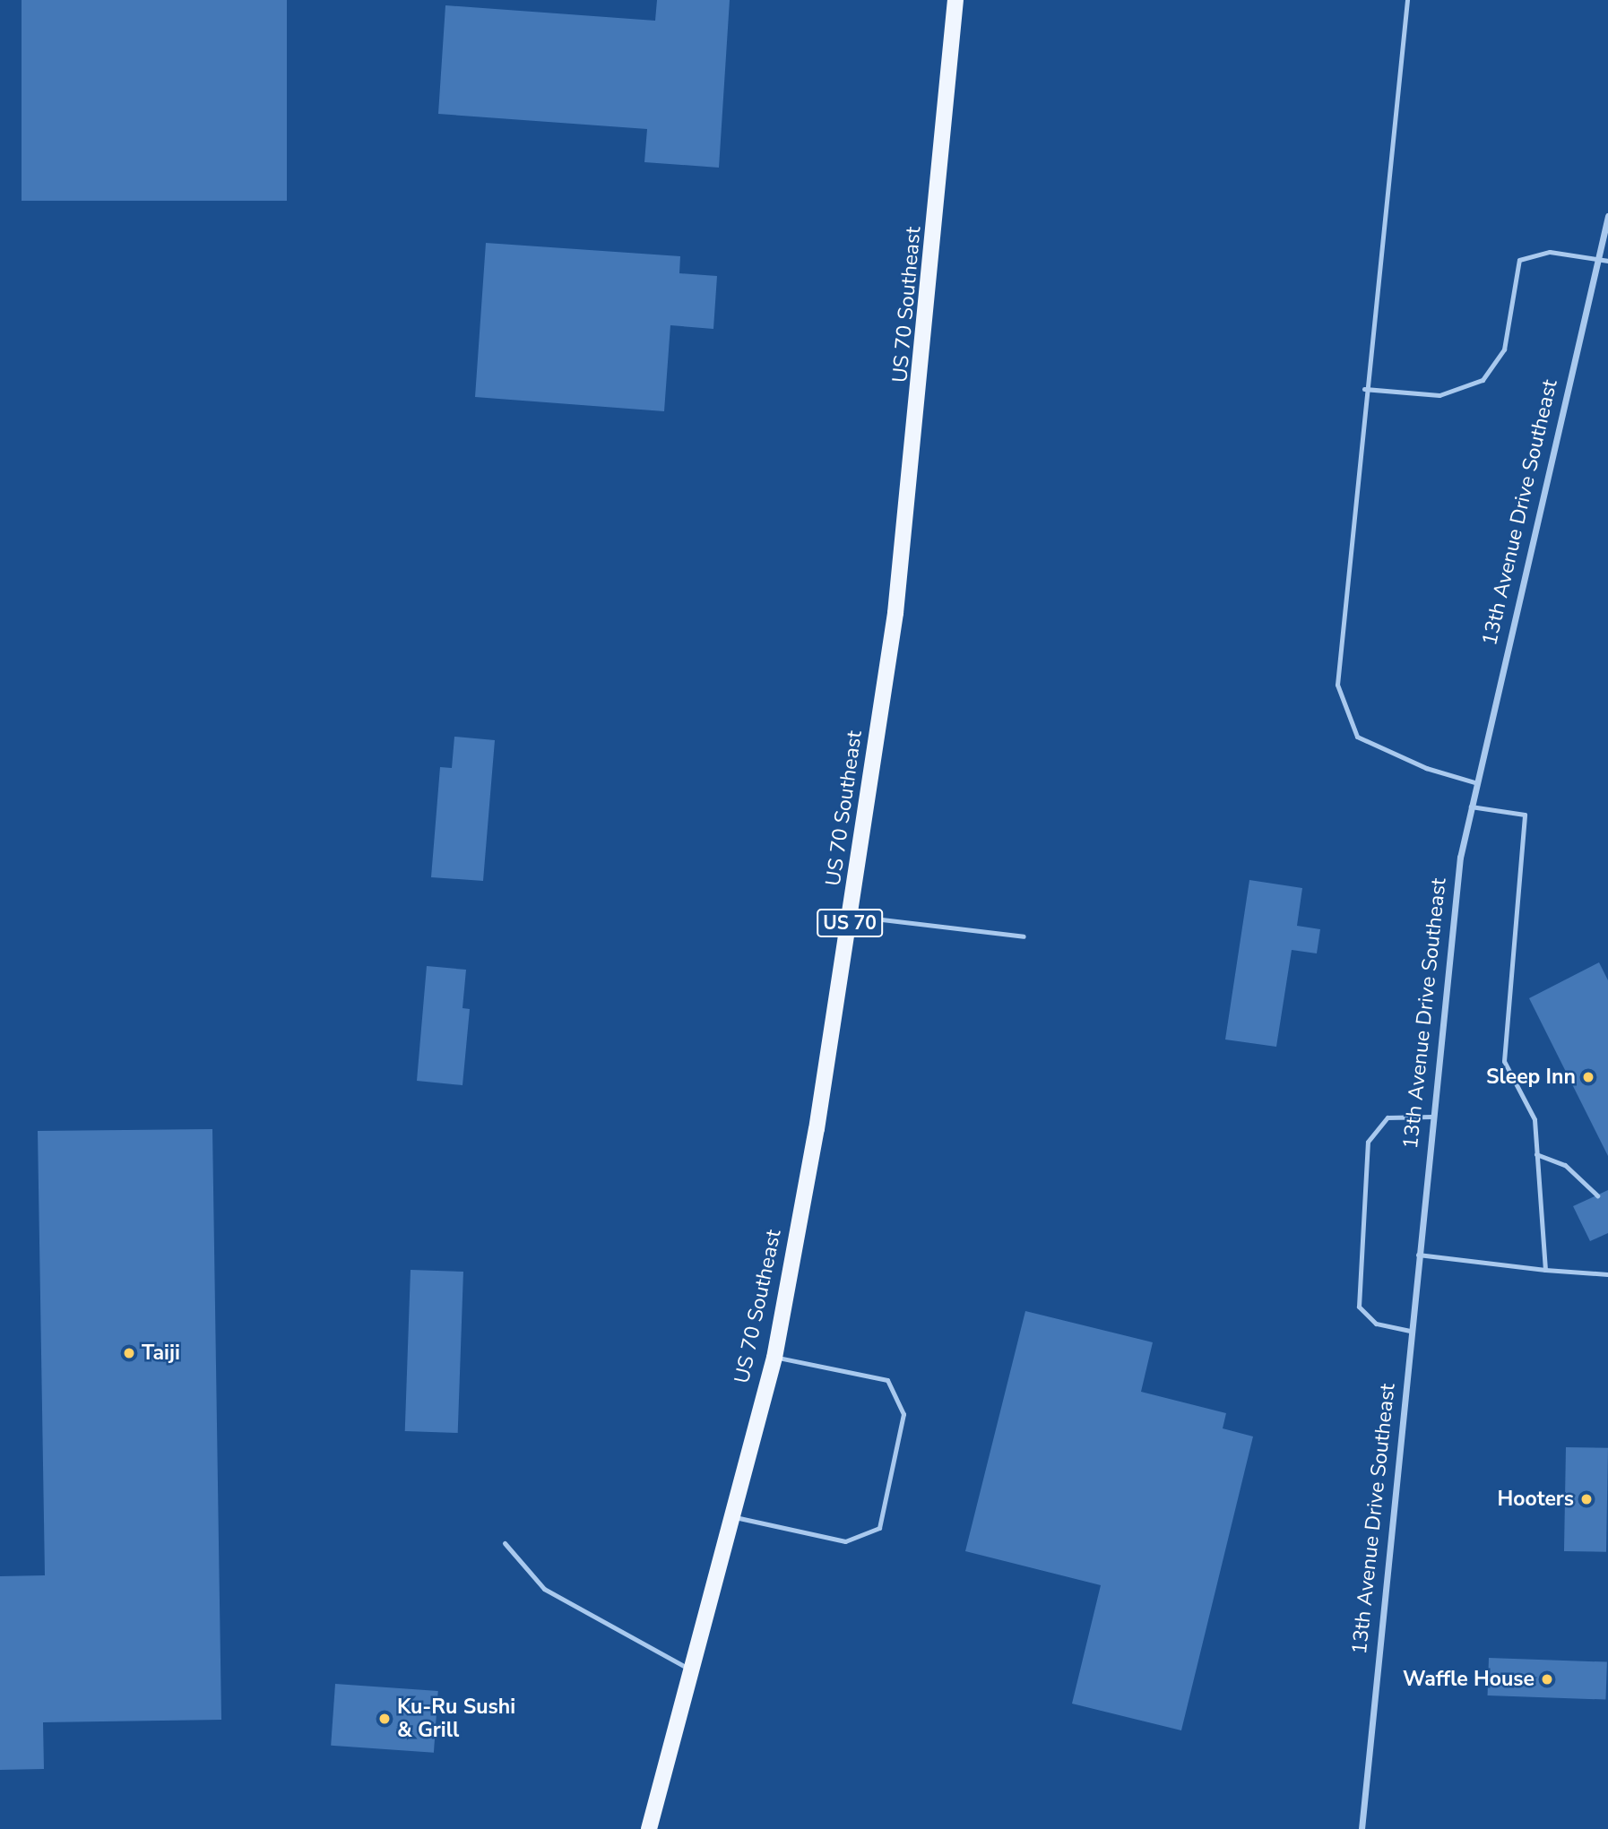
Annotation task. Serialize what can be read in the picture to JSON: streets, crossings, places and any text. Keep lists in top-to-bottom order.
{
  "streets": {
    "main road": ["US 70 Southeast", "US 70"],
    "street": ["13th Avenue Drive Southeast"]
  },
  "places": [
    "Sleep Inn",
    "Taiji",
    "Hooters",
    "Waffle House",
    "Ku-Ru Sushi & Grill"
  ]
}
